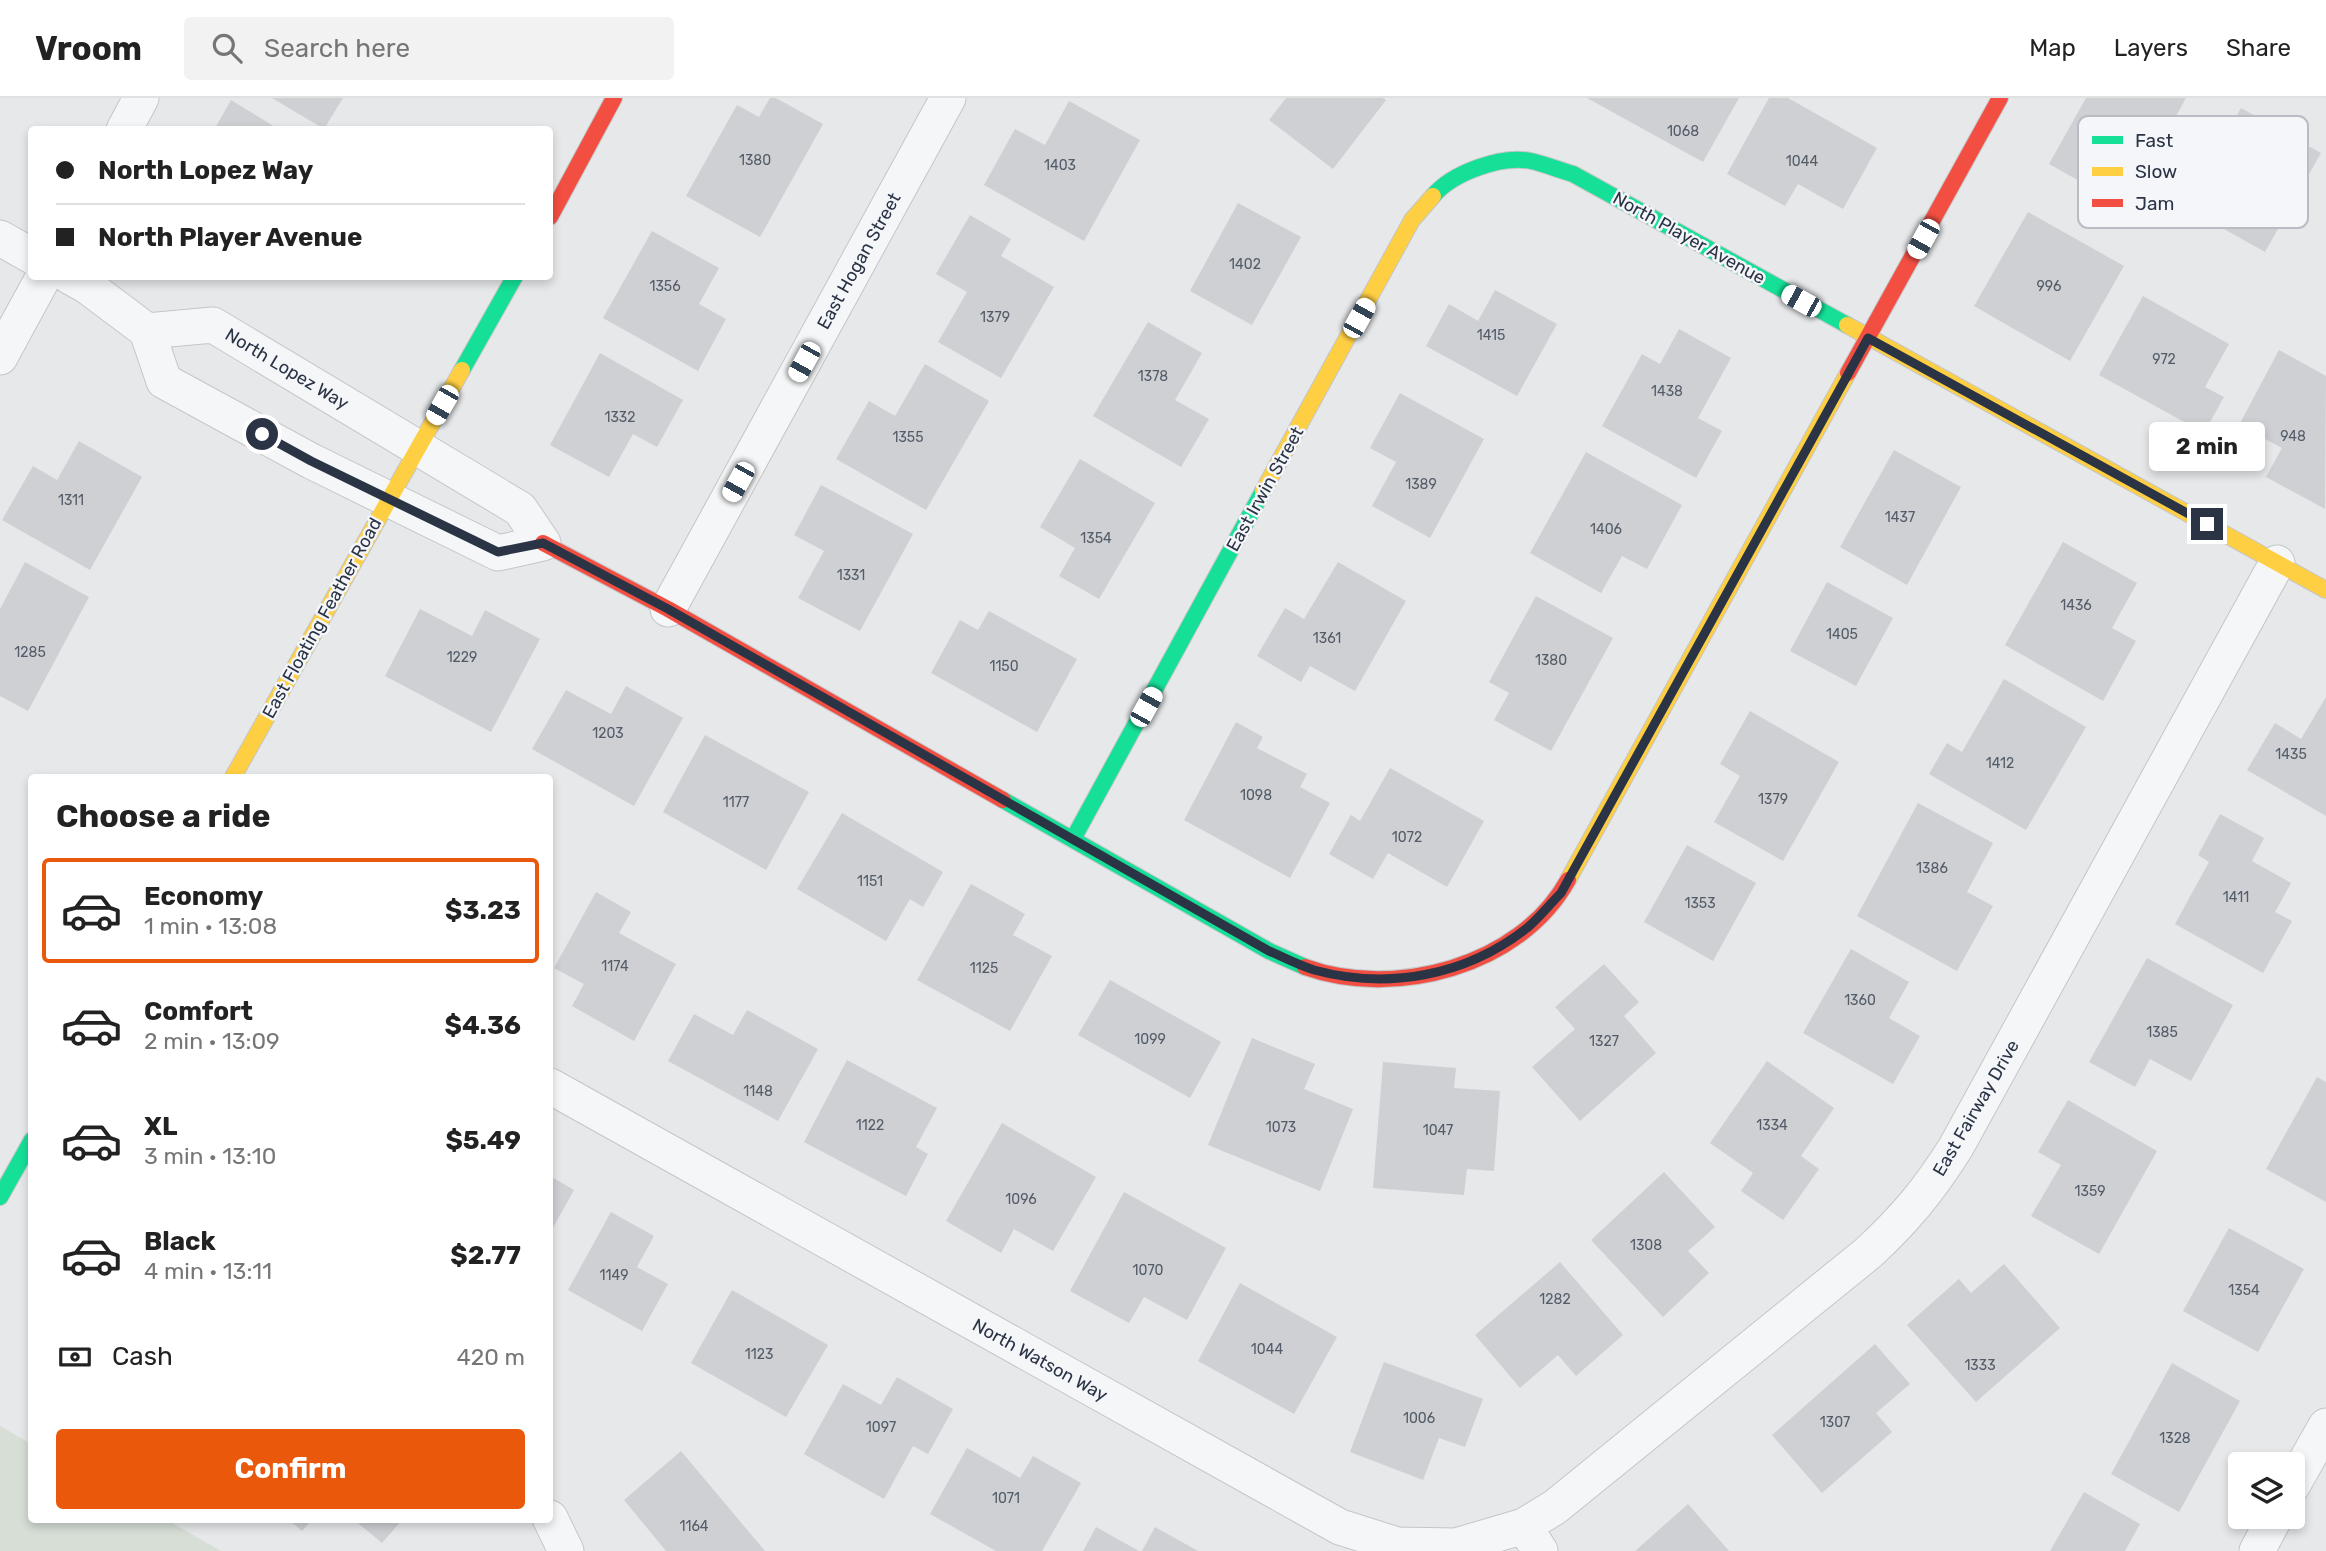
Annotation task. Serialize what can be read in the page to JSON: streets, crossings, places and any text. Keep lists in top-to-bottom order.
{
  "streets": {
    "street": [
      "North Player Avenue",
      "East Hogan Street",
      "North Lopez Way",
      "East Irwin Street",
      "East Floating Feather Road",
      "East Fairway Drive",
      "North Watson Way"
    ]
  },
  "crossings": [
    ["North Player Avenue", "East Irwin Street"],
    ["North Player Avenue", "East Fairway Drive"],
    ["North Lopez Way", "East Floating Feather Road"],
    ["East Fairway Drive", "North Watson Way"]
  ],
  "house_numbers": [
    "1068",
    "1380",
    "1044",
    "1403",
    "1402",
    "1356",
    "996",
    "1379",
    "1415",
    "972",
    "1378",
    "1438",
    "1332",
    "948",
    "1355",
    "1389",
    "1311",
    "1437",
    "1406",
    "1354",
    "1331",
    "1436",
    "1405",
    "1361",
    "1285",
    "1229",
    "1380",
    "1150",
    "1203",
    "1435",
    "1412",
    "1098",
    "1379",
    "1177",
    "1072",
    "1386",
    "1151",
    "1411",
    "1353",
    "1174",
    "1125",
    "1360",
    "1385",
    "1099",
    "1327",
    "1148",
    "1122",
    "1334",
    "1073",
    "1047",
    "1359",
    "1096",
    "1308",
    "1070",
    "1149",
    "1354",
    "1282",
    "1044",
    "1123",
    "1333",
    "1006",
    "1307",
    "1097",
    "1328",
    "1071",
    "1164"
  ],
  "legend": ["Fast", "Slow", "Jam"],
  "page": {
    "header": "Vroom",
    "search": "Search here",
    "nav": ["Map", "Layers", "Share"],
    "banner": ["North Lopez Way", "North Player Avenue"],
    "bubble": "2 min",
    "heading": "Choose a ride",
    "list": [
      {
        "name": "Economy",
        "note": "1 min · 13:08",
        "value": "$3.23"
      },
      {
        "name": "Comfort",
        "note": "2 min · 13:09",
        "value": "$4.36"
      },
      {
        "name": "XL",
        "note": "3 min · 13:10",
        "value": "$5.49"
      },
      {
        "name": "Black",
        "note": "4 min · 13:11",
        "value": "$2.77"
      }
    ],
    "pay": ["Cash", "420 m"],
    "buttons": "Confirm"
  }
}
